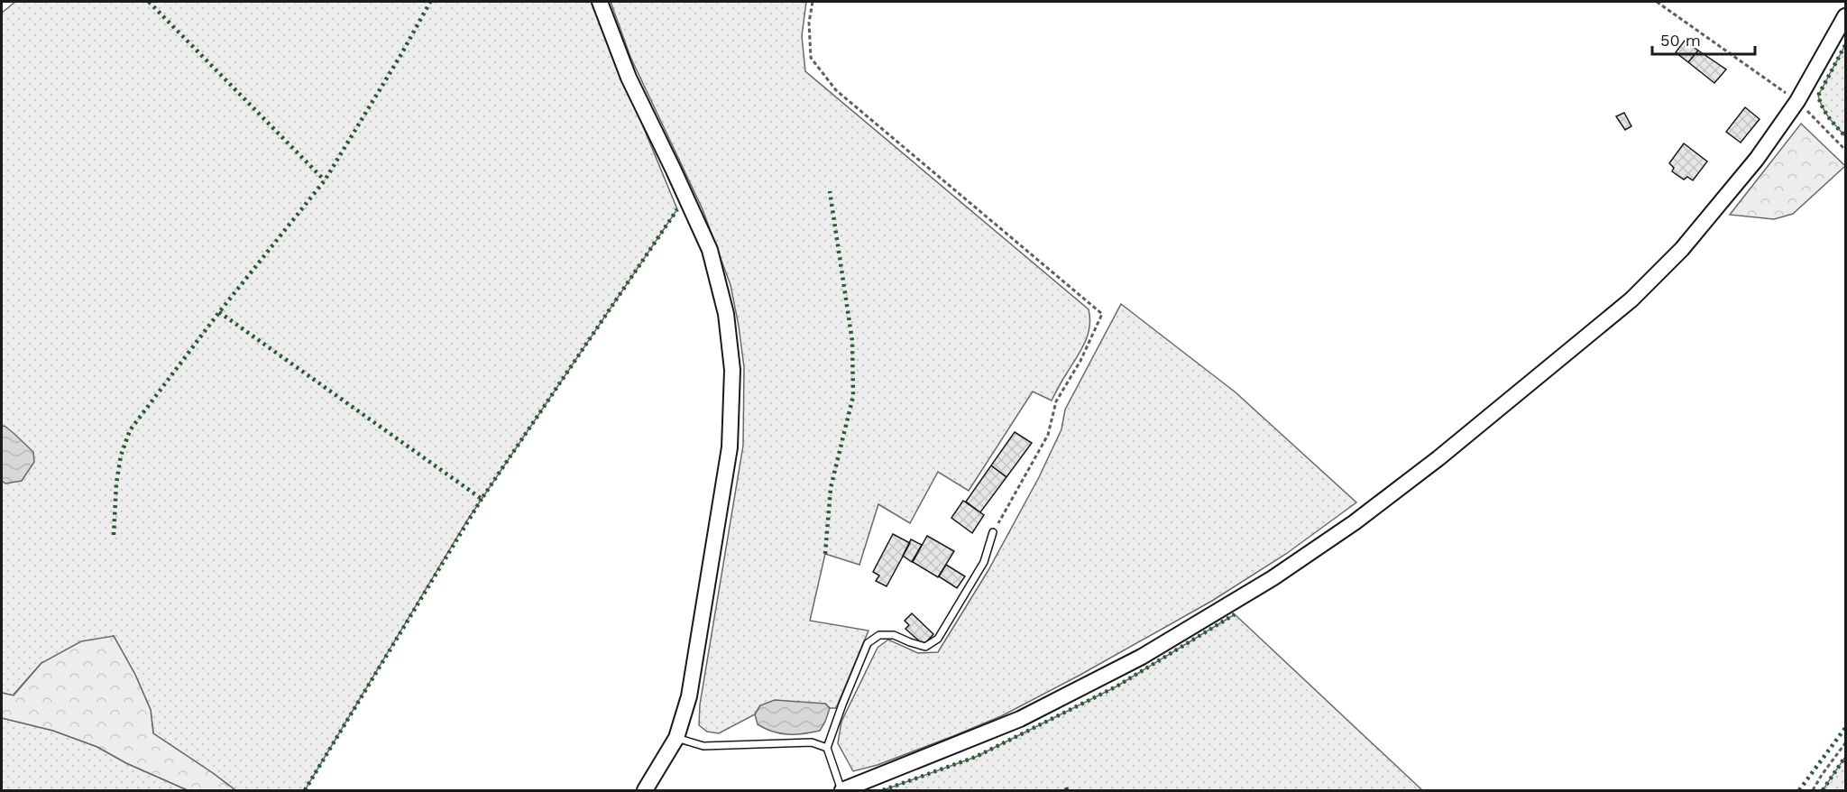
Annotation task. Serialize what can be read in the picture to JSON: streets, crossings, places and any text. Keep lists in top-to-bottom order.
{
  "scale_bar": "50 m"
}
